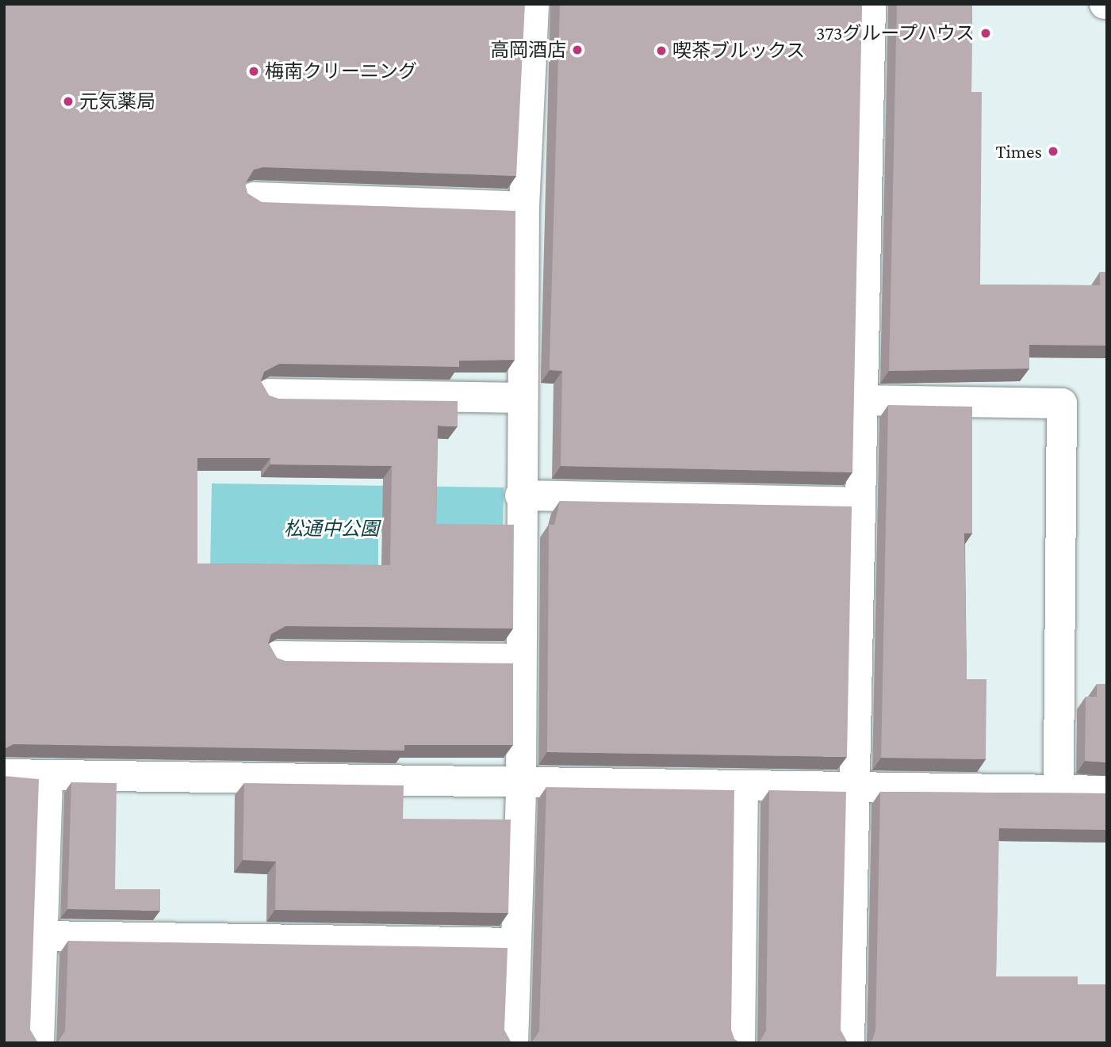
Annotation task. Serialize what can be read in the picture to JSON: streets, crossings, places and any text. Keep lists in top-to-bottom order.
{
  "parks": ["松通中公園"],
  "places": [
    "373グループハウス",
    "高岡酒店",
    "喫茶ブルックス",
    "梅南クリーニング",
    "元気薬局",
    "Times"
  ]
}
